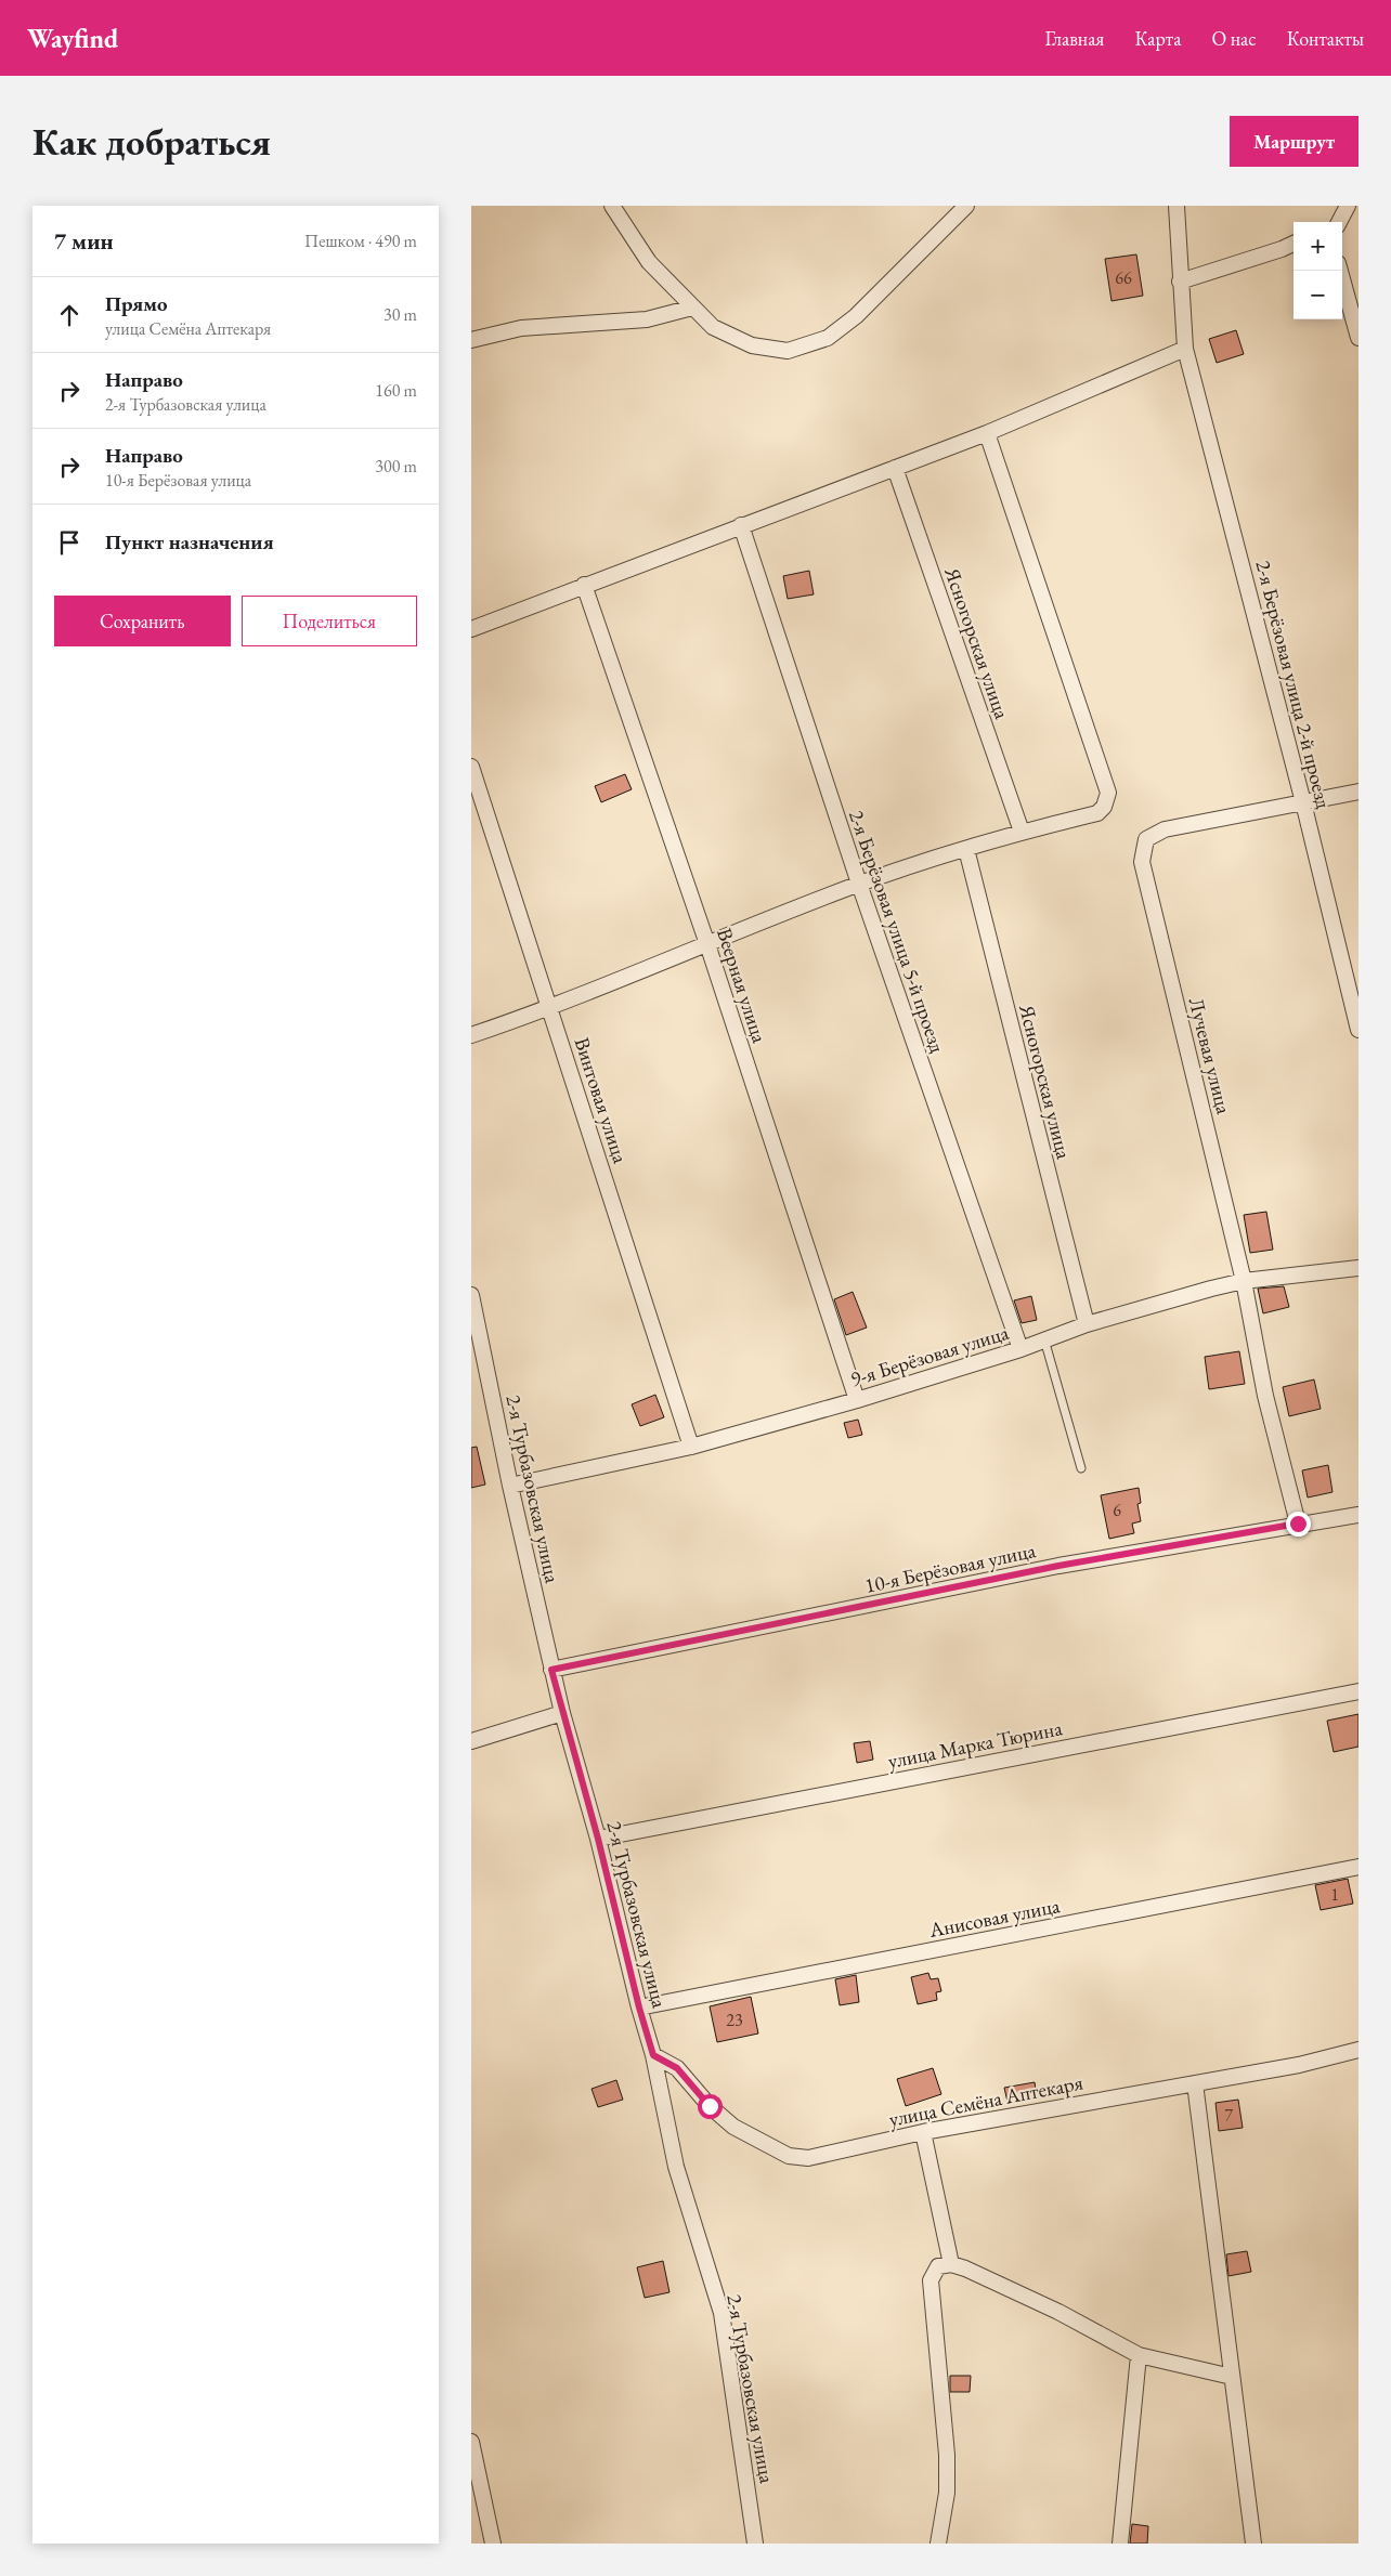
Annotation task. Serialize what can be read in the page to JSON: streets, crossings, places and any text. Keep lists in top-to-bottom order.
{
  "streets": {
    "street": [
      "Ясногорская улица",
      "2-я Берёзовая улица 2-й проезд",
      "2-я Берёзовая улица 5-й проезд",
      "Веерная улица",
      "Лучевая улица",
      "Винтовая улица",
      "9-я Берёзовая улица",
      "2-я Турбазовская улица",
      "10-я Берёзовая улица",
      "улица Марка Тюрина",
      "Анисовая улица",
      "улица Семёна Аптекаря"
    ]
  },
  "crossings": [
    ["Ясногорская улица", "9-я Берёзовая улица"],
    ["2-я Берёзовая улица 2-й проезд", "Лучевая улица"],
    ["2-я Берёзовая улица 5-й проезд", "9-я Берёзовая улица"],
    ["Веерная улица", "9-я Берёзовая улица"],
    ["Лучевая улица", "9-я Берёзовая улица"],
    ["Лучевая улица", "10-я Берёзовая улица"],
    ["Винтовая улица", "9-я Берёзовая улица"],
    ["9-я Берёзовая улица", "2-я Турбазовская улица"],
    ["2-я Турбазовская улица", "10-я Берёзовая улица"],
    ["2-я Турбазовская улица", "улица Марка Тюрина"],
    ["2-я Турбазовская улица", "Анисовая улица"],
    ["2-я Турбазовская улица", "улица Семёна Аптекаря"]
  ],
  "house_numbers": [
    "66",
    "6",
    "1",
    "23",
    "7"
  ],
  "page": {
    "header": "Wayfind",
    "nav": [
      "Главная",
      "Карта",
      "О нас",
      "Контакты"
    ],
    "buttons": [
      "Маршрут",
      ["Сохранить", "Поделиться"]
    ],
    "title": "Как добраться",
    "heading": ["7 мин", "Пешком · 490 m"],
    "map_buttons": ["+", "−"],
    "list": [
      ["Прямо", "улица Семёна Аптекаря", "30 m"],
      ["Направо", "2-я Турбазовская улица", "160 m"],
      ["Направо", "10-я Берёзовая улица", "300 m"],
      "Пункт назначения"
    ]
  }
}
